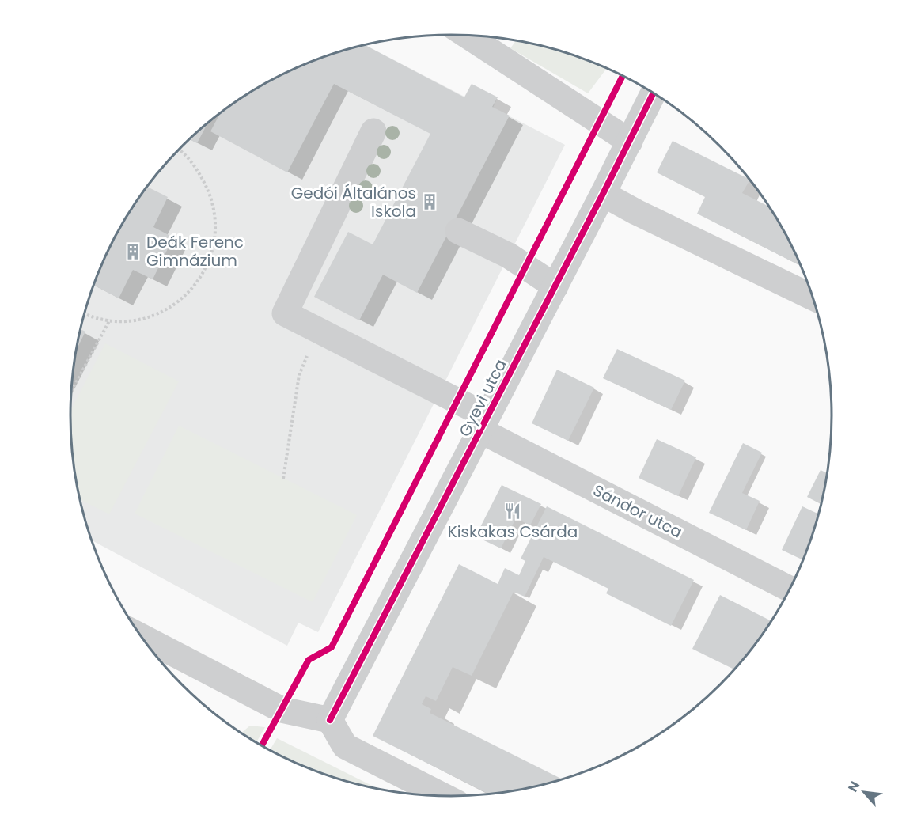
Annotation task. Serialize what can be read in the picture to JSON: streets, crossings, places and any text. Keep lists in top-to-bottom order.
{
  "streets": {
    "street": ["Gyevi utca", "Sándor utca"]
  },
  "crossings": [
    ["Gyevi utca", "Sándor utca"]
  ],
  "places": {
    "building": ["Gedói Általános Iskola", "Deák Ferenc Gimnázium"],
    "restaurant": ["Kiskakas Csárda"]
  },
  "north": "top left"
}
